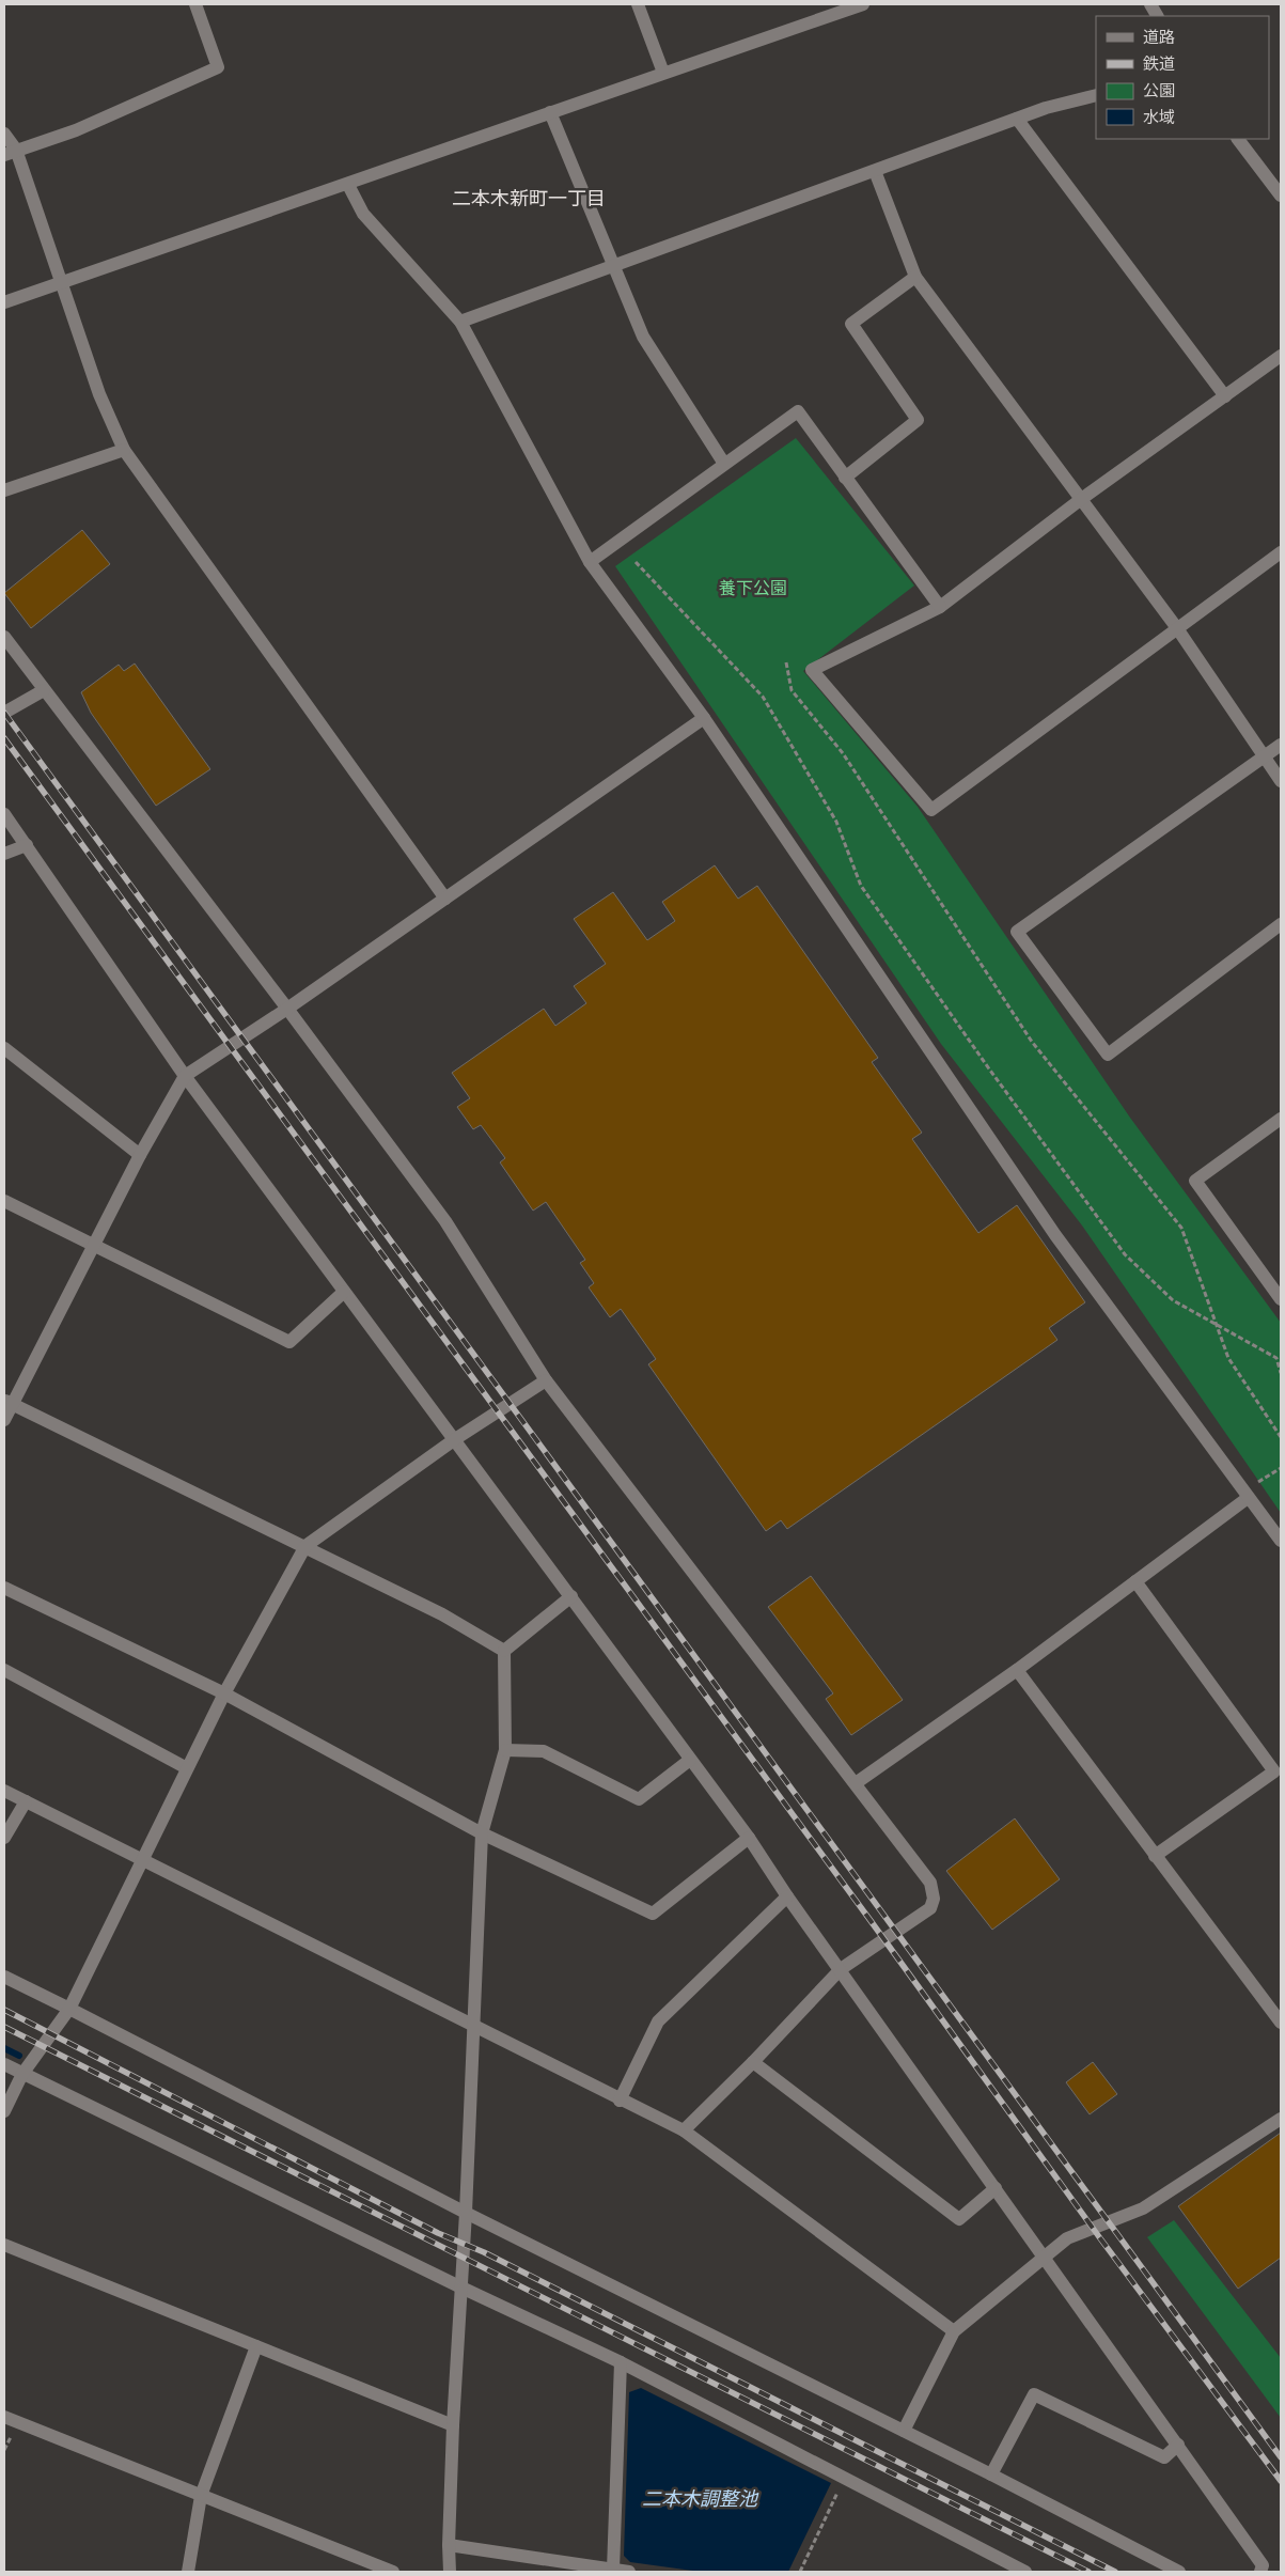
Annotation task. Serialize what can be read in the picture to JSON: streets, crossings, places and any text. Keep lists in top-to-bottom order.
{
  "districts": ["二本木新町一丁目"],
  "water": ["二本木調整池"],
  "parks": ["養下公園"],
  "legend": [
    "道路",
    "鉄道",
    "公園",
    "水域"
  ]
}
